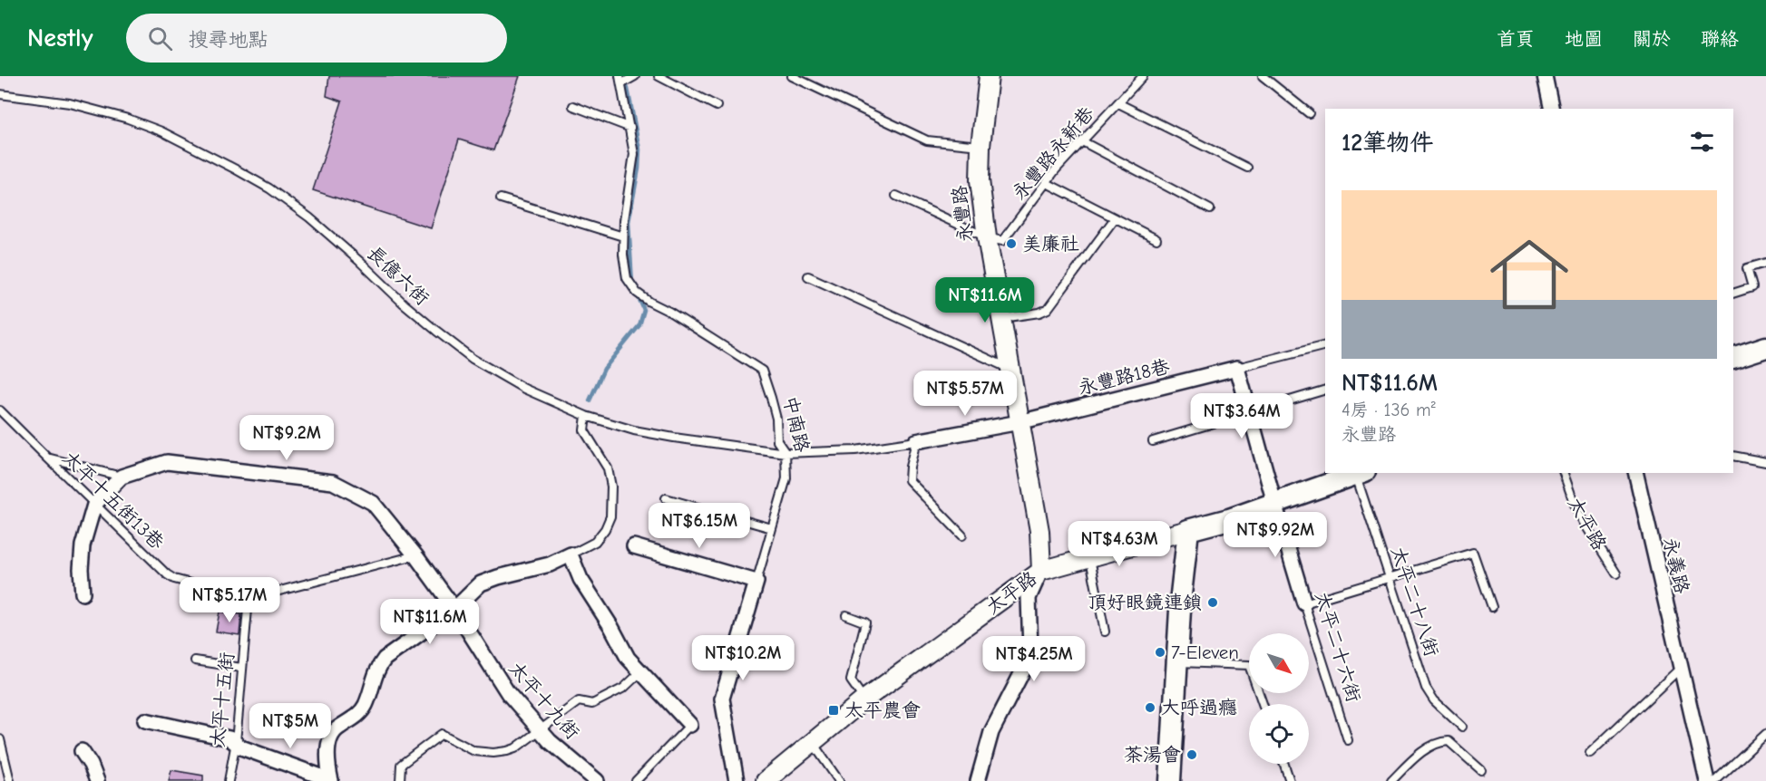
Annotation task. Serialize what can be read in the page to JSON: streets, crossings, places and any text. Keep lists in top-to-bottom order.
{
  "streets": {
    "main road": ["太平路"],
    "street": [
      "永豐路",
      "永豐路18巷",
      "中南路",
      "永義路",
      "太平二十六街",
      "太平十九街"
    ],
    "lane": [
      "永豐路永新巷",
      "長億六街",
      "太平十五街13巷",
      "太平二十八街",
      "太平十五街"
    ]
  },
  "crossings": [
    ["永豐路永新巷", "永豐路"],
    ["永豐路", "永豐路18巷"],
    ["永豐路", "太平路"],
    ["長億六街", "永豐路18巷"],
    ["長億六街", "中南路"],
    ["永豐路18巷", "太平二十六街"],
    ["太平十五街13巷", "太平十五街"],
    ["太平路", "太平二十八街"],
    ["太平路", "太平二十六街"]
  ],
  "places": {
    "other": [
      "美廉社",
      "頂好眼鏡連鎖",
      "7-Eleven",
      "大呼過癮",
      "茶湯會"
    ],
    "transit": ["太平農會"]
  },
  "north": "bottom right",
  "page": {
    "header": "Nestly",
    "search": "搜尋地點",
    "nav": [
      "首頁",
      "地圖",
      "關於",
      "聯絡"
    ],
    "heading": "12筆物件",
    "list": [
      {
        "name": "NT$11.6M",
        "note": "4房 · 136 m² · 永豐路"
      }
    ],
    "price": [
      "NT$11.6M",
      "NT$5.57M",
      "NT$3.64M",
      "NT$9.2M",
      "NT$6.15M",
      "NT$9.92M",
      "NT$4.63M",
      "NT$5.17M",
      "NT$11.6M",
      "NT$10.2M",
      "NT$4.25M",
      "NT$5M"
    ]
  }
}
